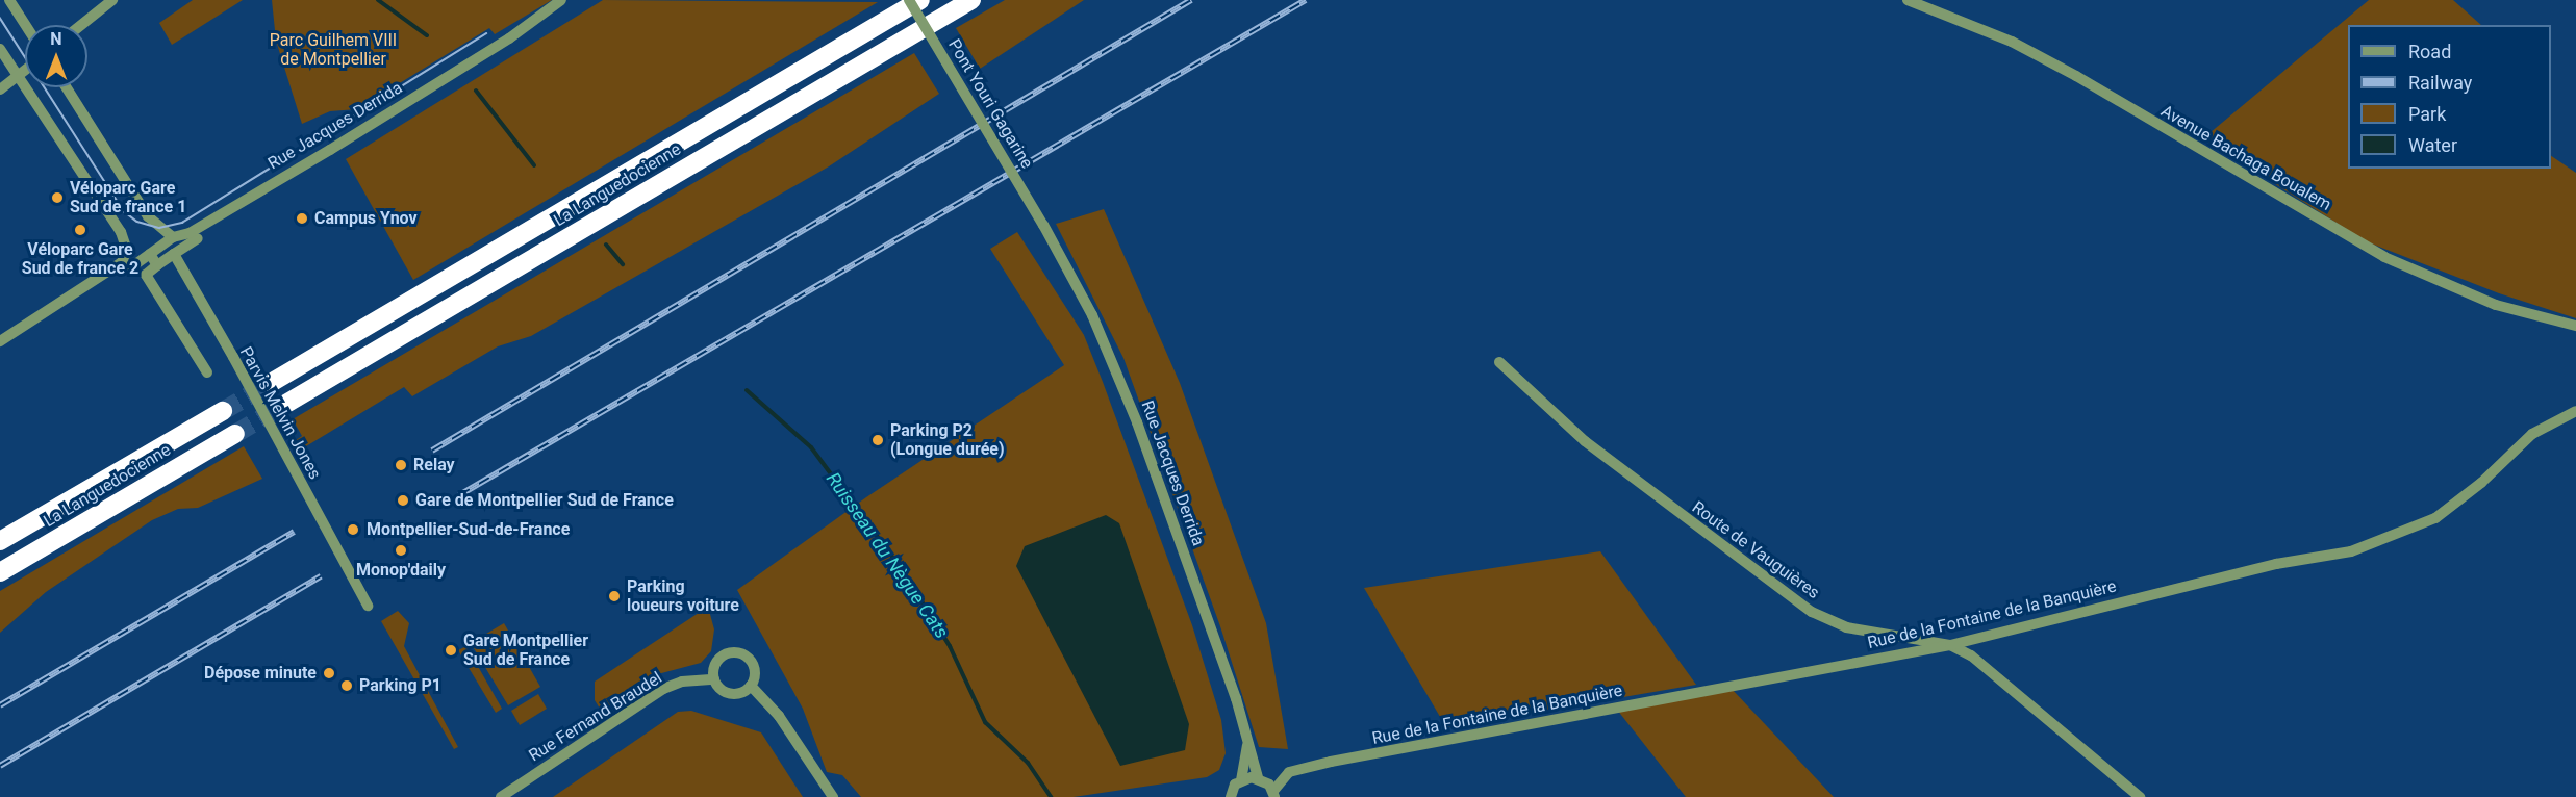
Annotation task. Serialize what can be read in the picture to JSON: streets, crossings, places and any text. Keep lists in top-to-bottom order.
{
  "streets": {
    "highway": ["La Languedocienne"],
    "street": [
      "Pont Youri Gagarine",
      "Rue Jacques Derrida",
      "Avenue Bachaga Boualem",
      "Parvis Melvin Jones",
      "Route de Vauguières",
      "Rue de la Fontaine de la Banquière",
      "Rue Fernand Braudel"
    ]
  },
  "crossings": [
    ["Pont Youri Gagarine", "Rue Jacques Derrida"],
    ["Route de Vauguières", "Rue de la Fontaine de la Banquière"]
  ],
  "water": ["Ruisseau du Nègue Cats"],
  "parks": ["Parc Guilhem VIII de Montpellier"],
  "places": [
    "Véloparc Gare Sud de france 1",
    "Campus Ynov",
    "Véloparc Gare Sud de france 2",
    "Parking P2 (Longue durée)",
    "Relay",
    "Gare de Montpellier Sud de France",
    "Montpellier-Sud-de-France",
    "Monop'daily",
    "Parking loueurs voiture",
    "Gare Montpellier Sud de France",
    "Dépose minute",
    "Parking P1"
  ],
  "legend": [
    "Road",
    "Railway",
    "Park",
    "Water"
  ],
  "north": "top"
}
